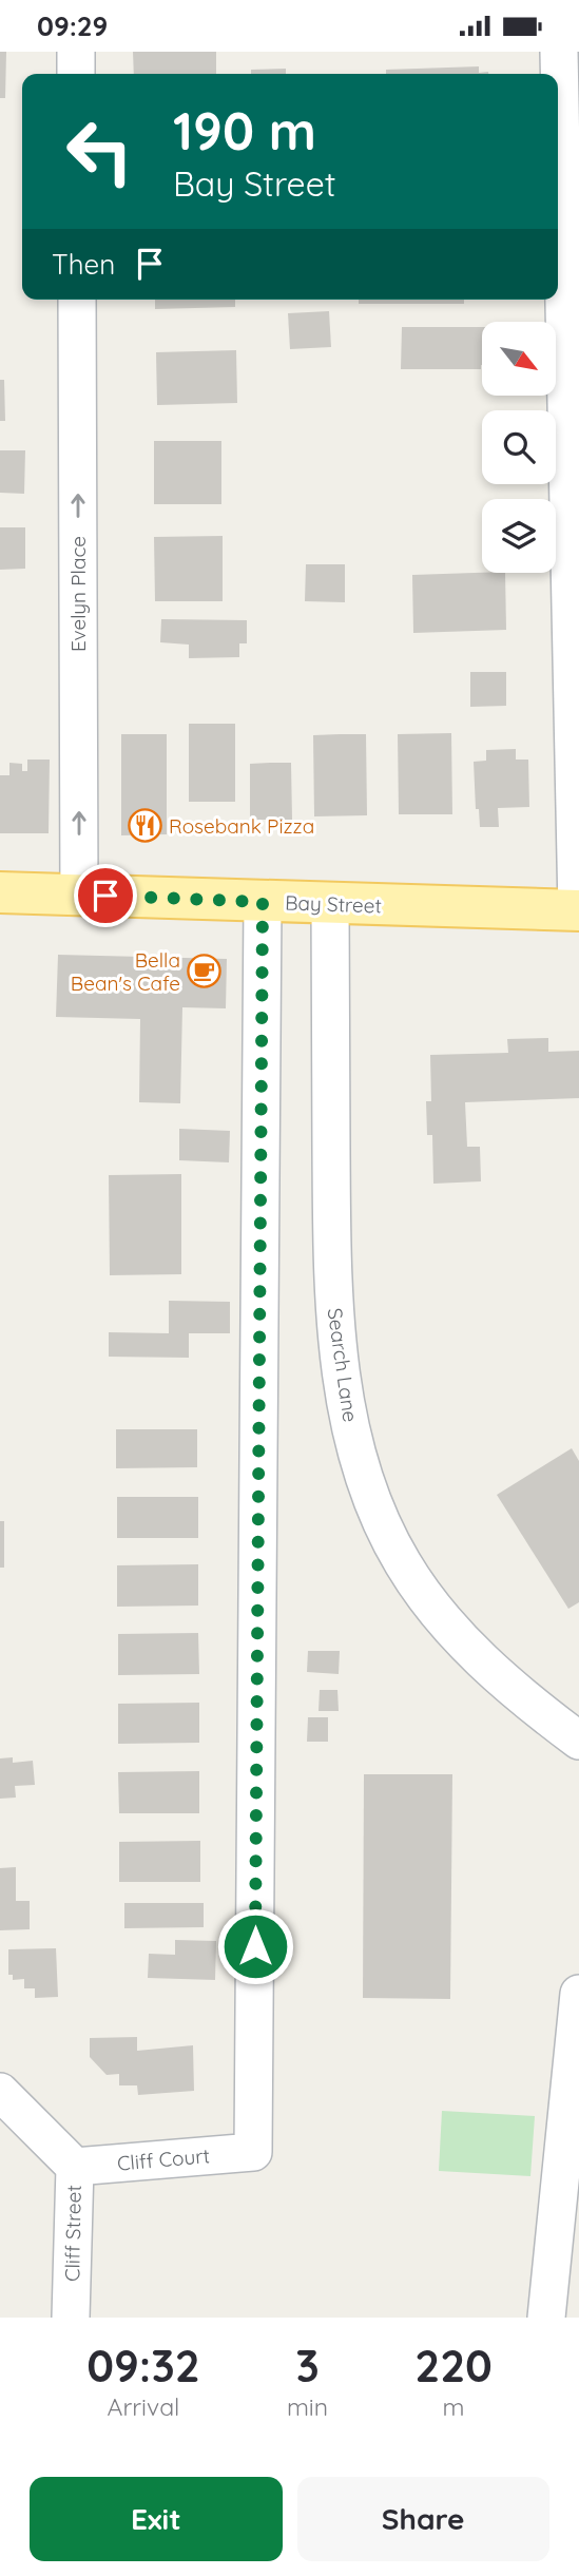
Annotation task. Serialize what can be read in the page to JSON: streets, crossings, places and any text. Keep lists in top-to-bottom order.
{
  "streets": {
    "main road": ["Bay Street"],
    "street": [
      "Evelyn Place",
      "Search Lane",
      "Cliff Court",
      "Cliff Street"
    ]
  },
  "crossings": [
    ["Evelyn Place", "Bay Street"],
    ["Bay Street", "Search Lane"],
    ["Bay Street", "Cliff Court"],
    ["Cliff Court", "Cliff Street"]
  ],
  "one_way": ["Evelyn Place"],
  "places": {
    "restaurant": ["Rosebank Pizza"],
    "cafe": ["Bella Bean's Cafe"]
  },
  "north": "bottom right",
  "page": {
    "status": "09:29",
    "turn": ["190 m", "Bay Street"],
    "then": "Then",
    "eta": [
      "09:32",
      "Arrival",
      "3",
      "min",
      "220",
      "m"
    ],
    "buttons": ["Exit", "Share"]
  }
}
